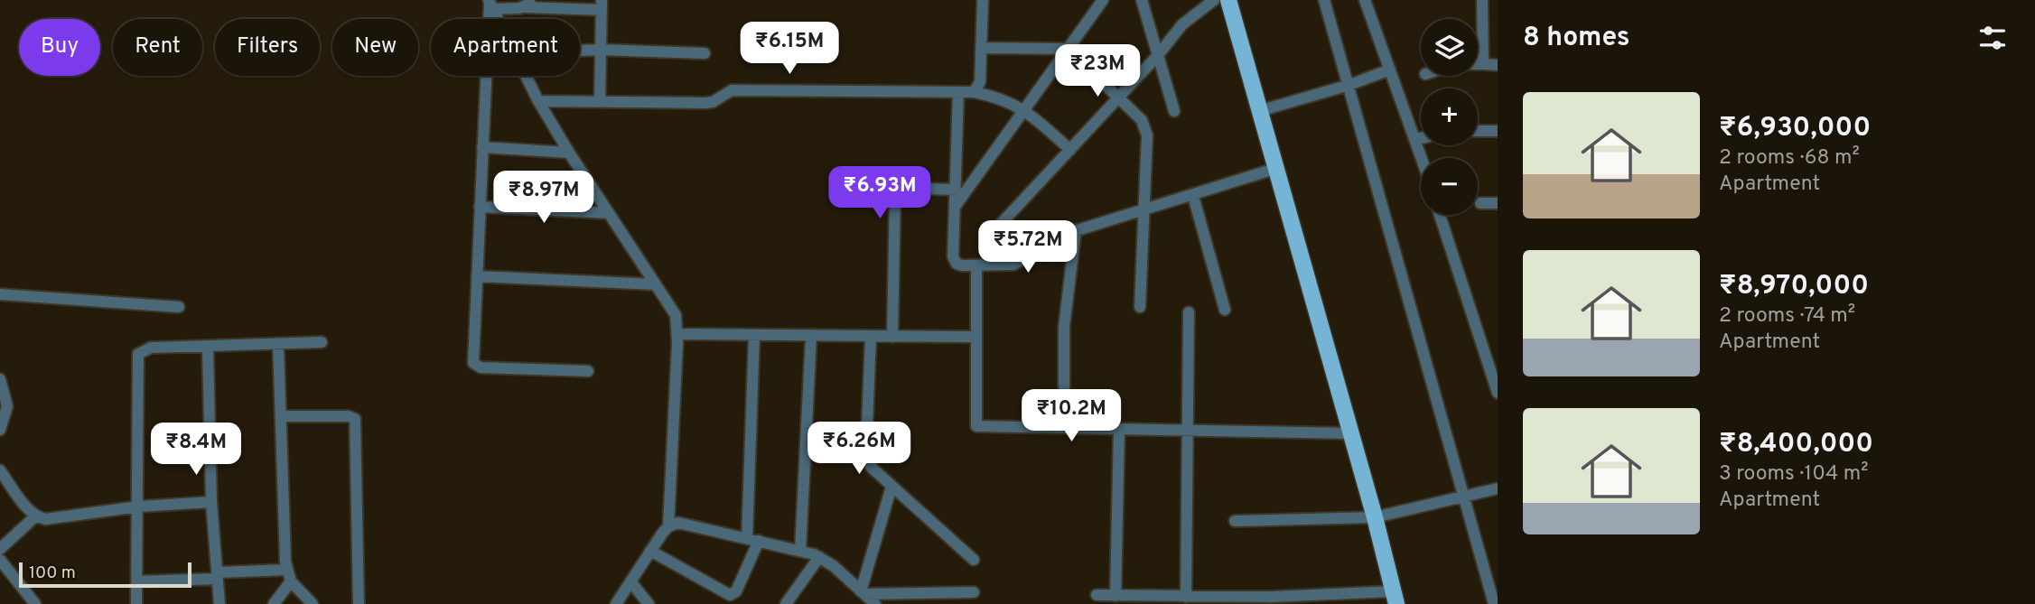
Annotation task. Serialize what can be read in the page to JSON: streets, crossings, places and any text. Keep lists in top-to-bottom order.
{
  "scale_bar": "100 m",
  "page": {
    "heading": "8 homes",
    "map_buttons": ["+", "−"],
    "chip": [
      "Buy",
      "Rent",
      "Filters",
      "New",
      "Apartment"
    ],
    "price": [
      "₹6.15M",
      "₹23M",
      "₹6.93M",
      "₹8.97M",
      "₹5.72M",
      "₹10.2M",
      "₹6.26M",
      "₹8.4M"
    ],
    "list": [
      {
        "name": "₹6,930,000",
        "note": "2 rooms · 68 m² · Apartment"
      },
      {
        "name": "₹8,970,000",
        "note": "2 rooms · 74 m² · Apartment"
      },
      {
        "name": "₹8,400,000",
        "note": "3 rooms · 104 m² · Apartment"
      }
    ],
    "scale": "100 m"
  }
}
